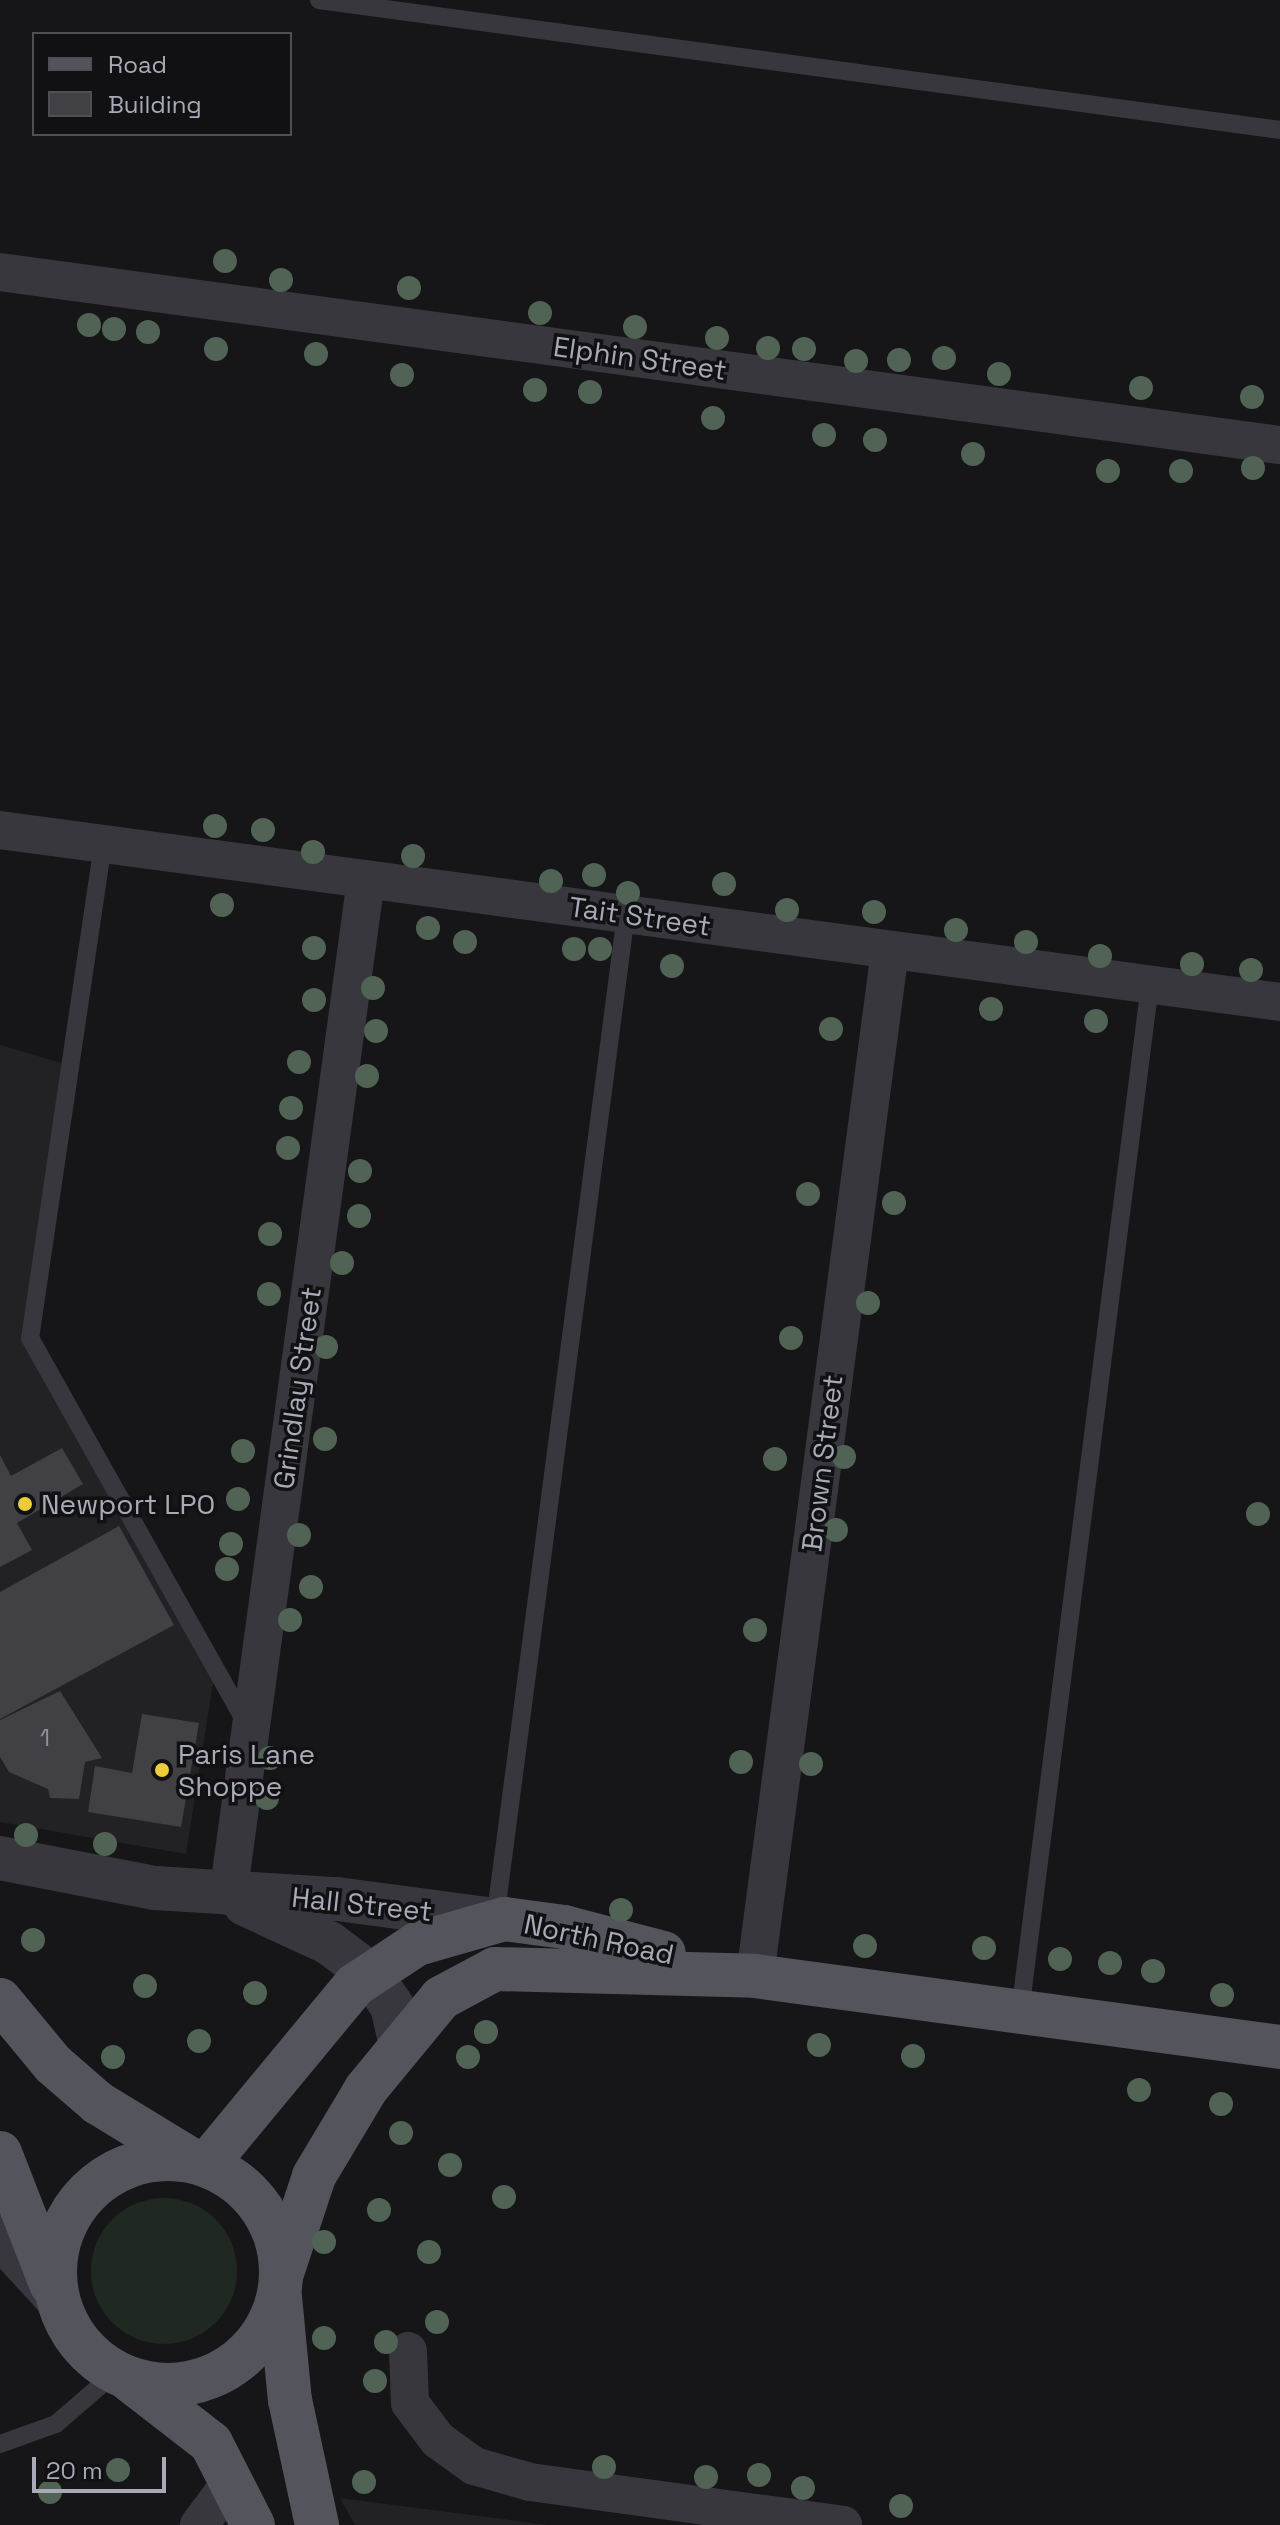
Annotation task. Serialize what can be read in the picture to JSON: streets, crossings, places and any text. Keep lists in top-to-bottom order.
{
  "streets": {
    "main road": ["North Road"],
    "street": [
      "Elphin Street",
      "Tait Street",
      "Grindlay Street",
      "Brown Street",
      "Hall Street"
    ]
  },
  "crossings": [
    ["Tait Street", "Grindlay Street"],
    ["Tait Street", "Brown Street"],
    ["Grindlay Street", "Hall Street"],
    ["Brown Street", "North Road"],
    ["Hall Street", "North Road"]
  ],
  "places": ["Newport LPO", "Paris Lane Shoppe"],
  "house_numbers": ["1"],
  "legend": ["Road", "Building"],
  "scale_bar": "20 m"
}
